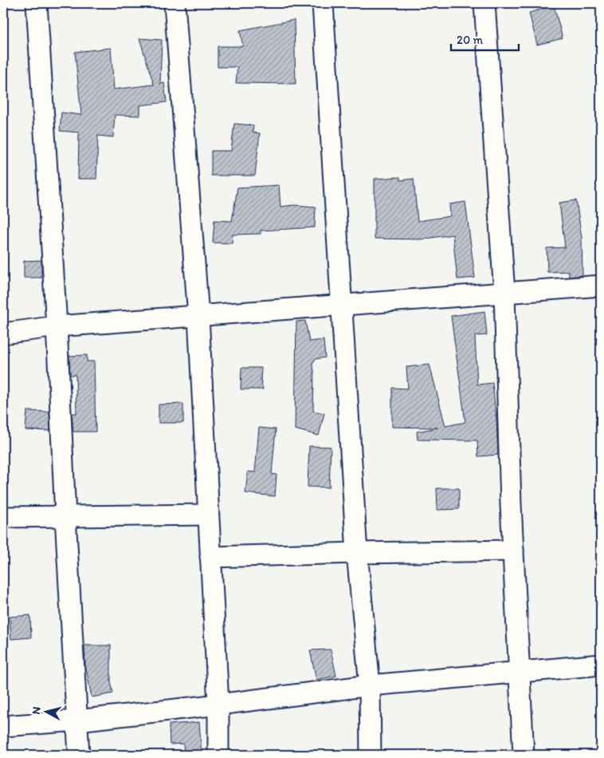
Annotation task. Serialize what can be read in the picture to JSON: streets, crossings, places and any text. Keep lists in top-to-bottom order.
{
  "scale_bar": "20 m",
  "north": "left"
}
